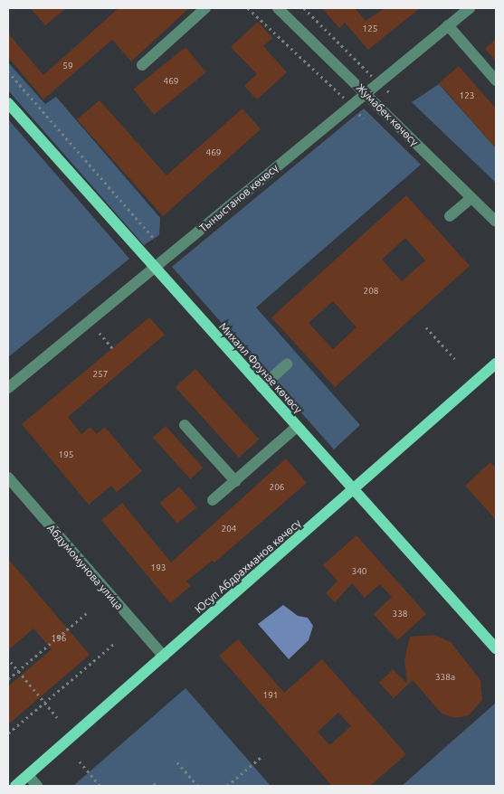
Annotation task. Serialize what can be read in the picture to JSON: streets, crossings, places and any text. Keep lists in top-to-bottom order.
{
  "streets": {
    "main road": ["Михаил Фрунзе көчөсү", "Юсуп Абдрахманов көчөсү"],
    "street": ["Жумабек көчөсү", "Тыныстанов көчөсү", "Абдумомунова улица"]
  },
  "crossings": [
    ["Жумабек көчөсү", "Тыныстанов көчөсү"],
    ["Тыныстанов көчөсү", "Михаил Фрунзе көчөсү"],
    ["Михаил Фрунзе көчөсү", "Юсуп Абдрахманов көчөсү"],
    ["Юсуп Абдрахманов көчөсү", "Абдумомунова улица"]
  ],
  "house_numbers": [
    "125",
    "59",
    "469",
    "123",
    "469",
    "208",
    "257",
    "195",
    "206",
    "204",
    "193",
    "340",
    "338",
    "196",
    "338а",
    "191"
  ]
}
